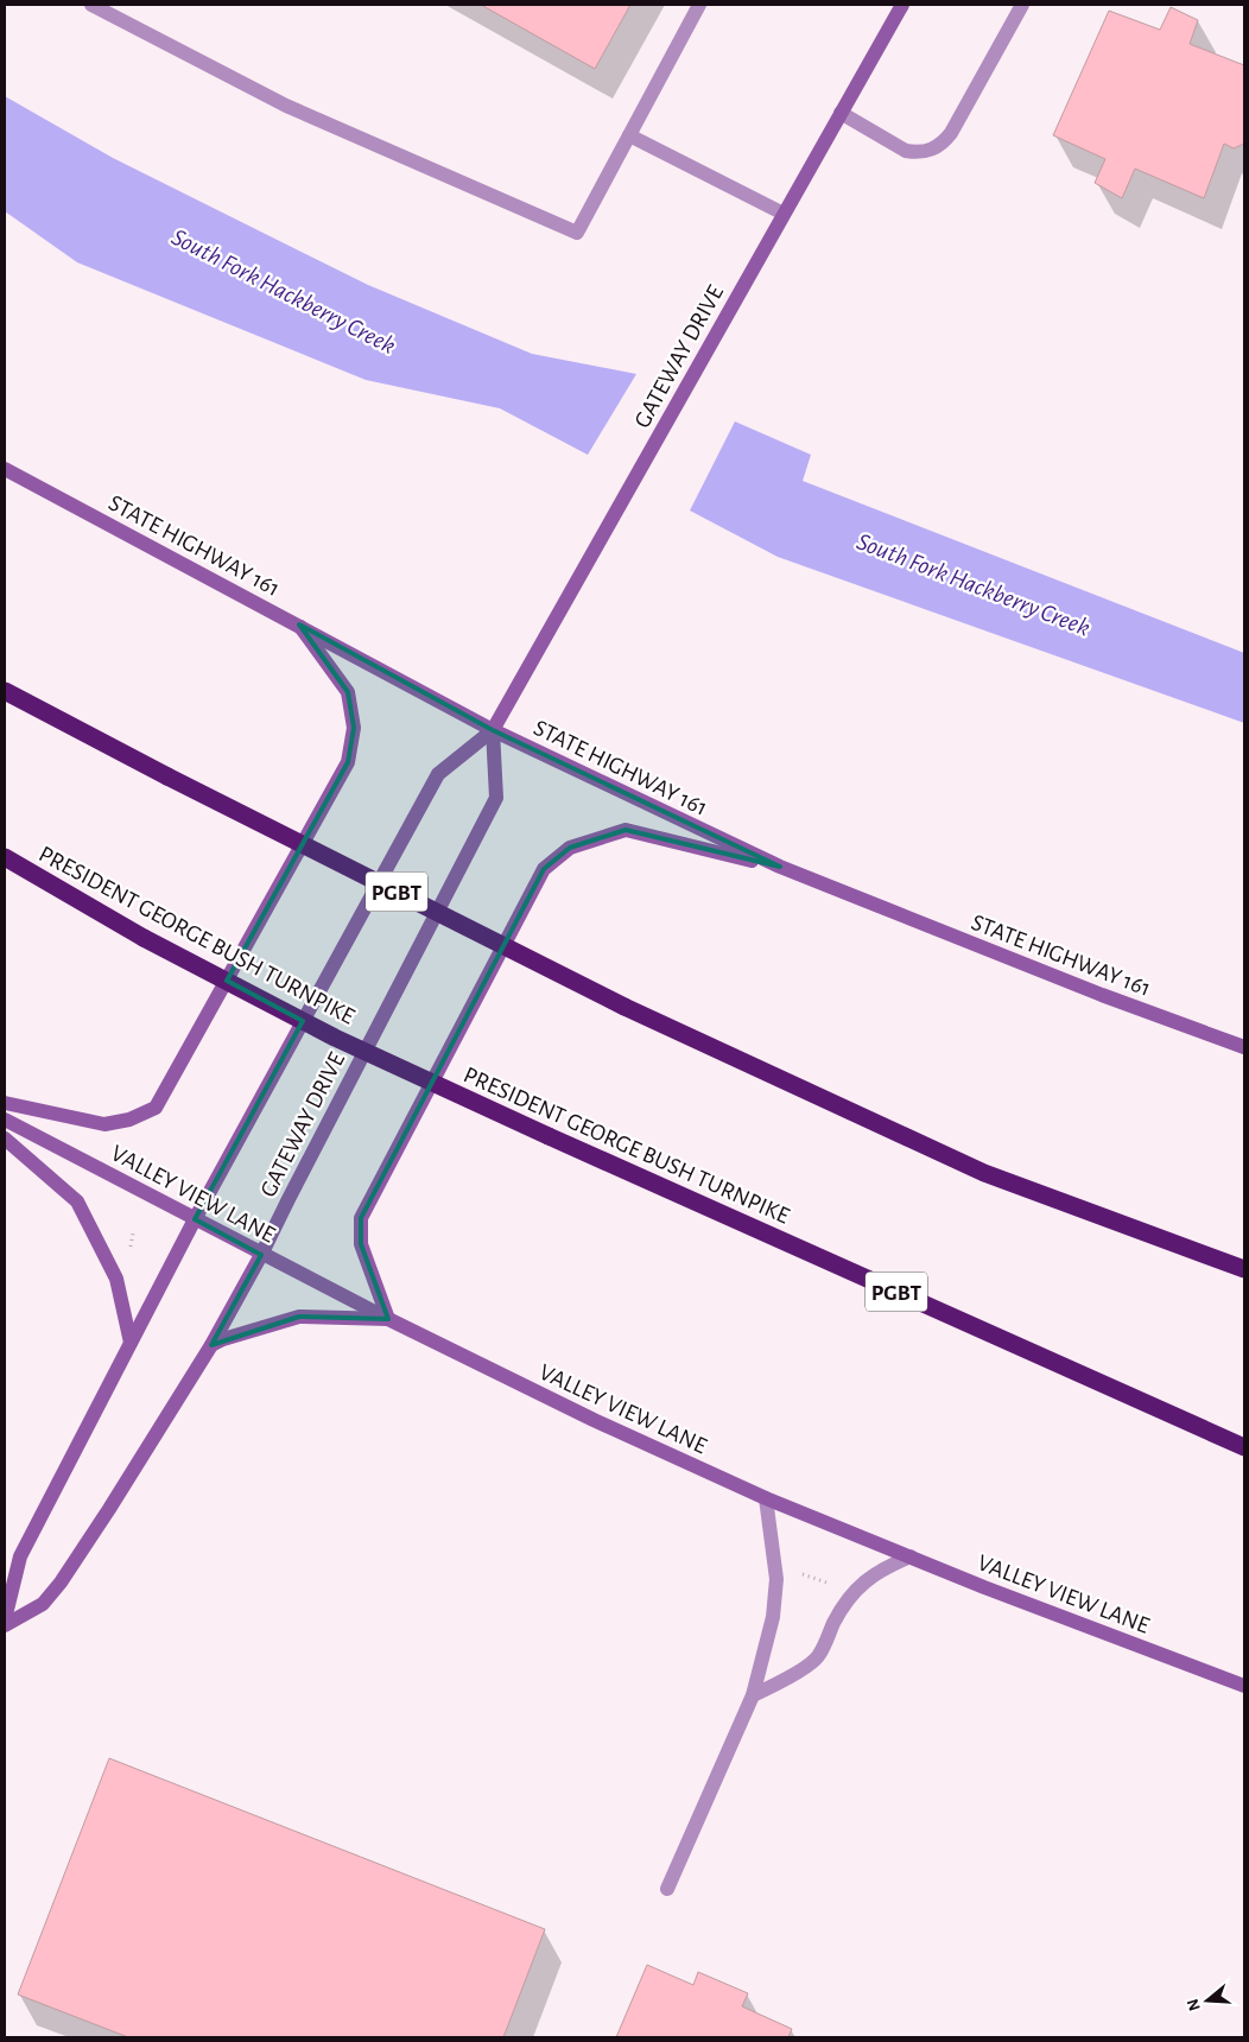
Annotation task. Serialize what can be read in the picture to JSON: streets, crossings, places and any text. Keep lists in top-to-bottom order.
{
  "streets": {
    "highway": ["PGBT", "PRESIDENT GEORGE BUSH TURNPIKE"],
    "main road": ["GATEWAY DRIVE", "STATE HIGHWAY 161", "VALLEY VIEW LANE"]
  },
  "crossings": [
    ["GATEWAY DRIVE", "STATE HIGHWAY 161"],
    ["GATEWAY DRIVE", "VALLEY VIEW LANE"]
  ],
  "water": ["South Fork Hackberry Creek"],
  "north": "left"
}
